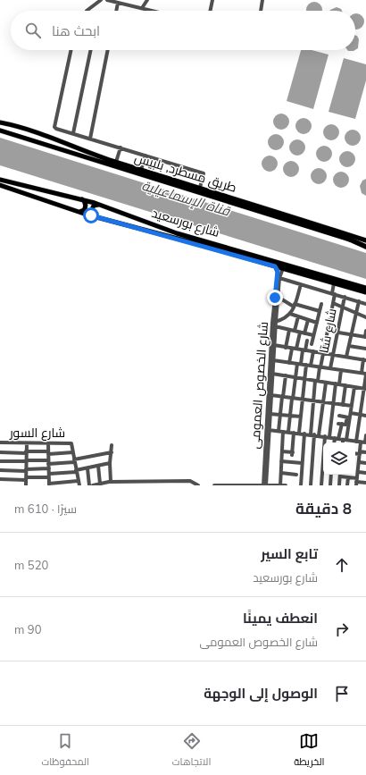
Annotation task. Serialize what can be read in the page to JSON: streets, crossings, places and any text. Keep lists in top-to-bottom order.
{
  "streets": {
    "main road": ["طريق مسطرد, بلبيس", "شارع بورسعيد"],
    "street": ["شارع شتا", "شارع الخصوص العمومى", "شارع السور"]
  },
  "crossings": [
    ["شارع بورسعيد", "شارع الخصوص العمومى"]
  ],
  "water": ["قناة الإسماعيلية"],
  "page": {
    "search": "ابحث هنا",
    "heading": ["8 دقيقة", "سيرًا · 610 m"],
    "list": [
      ["تابع السير", "شارع بورسعيد", "520 m"],
      ["انعطف يمينًا", "شارع الخصوص العمومى", "90 m"],
      "الوصول إلى الوجهة"
    ],
    "nav": ["الخريطة", "الاتجاهات", "المحفوظات"]
  }
}
